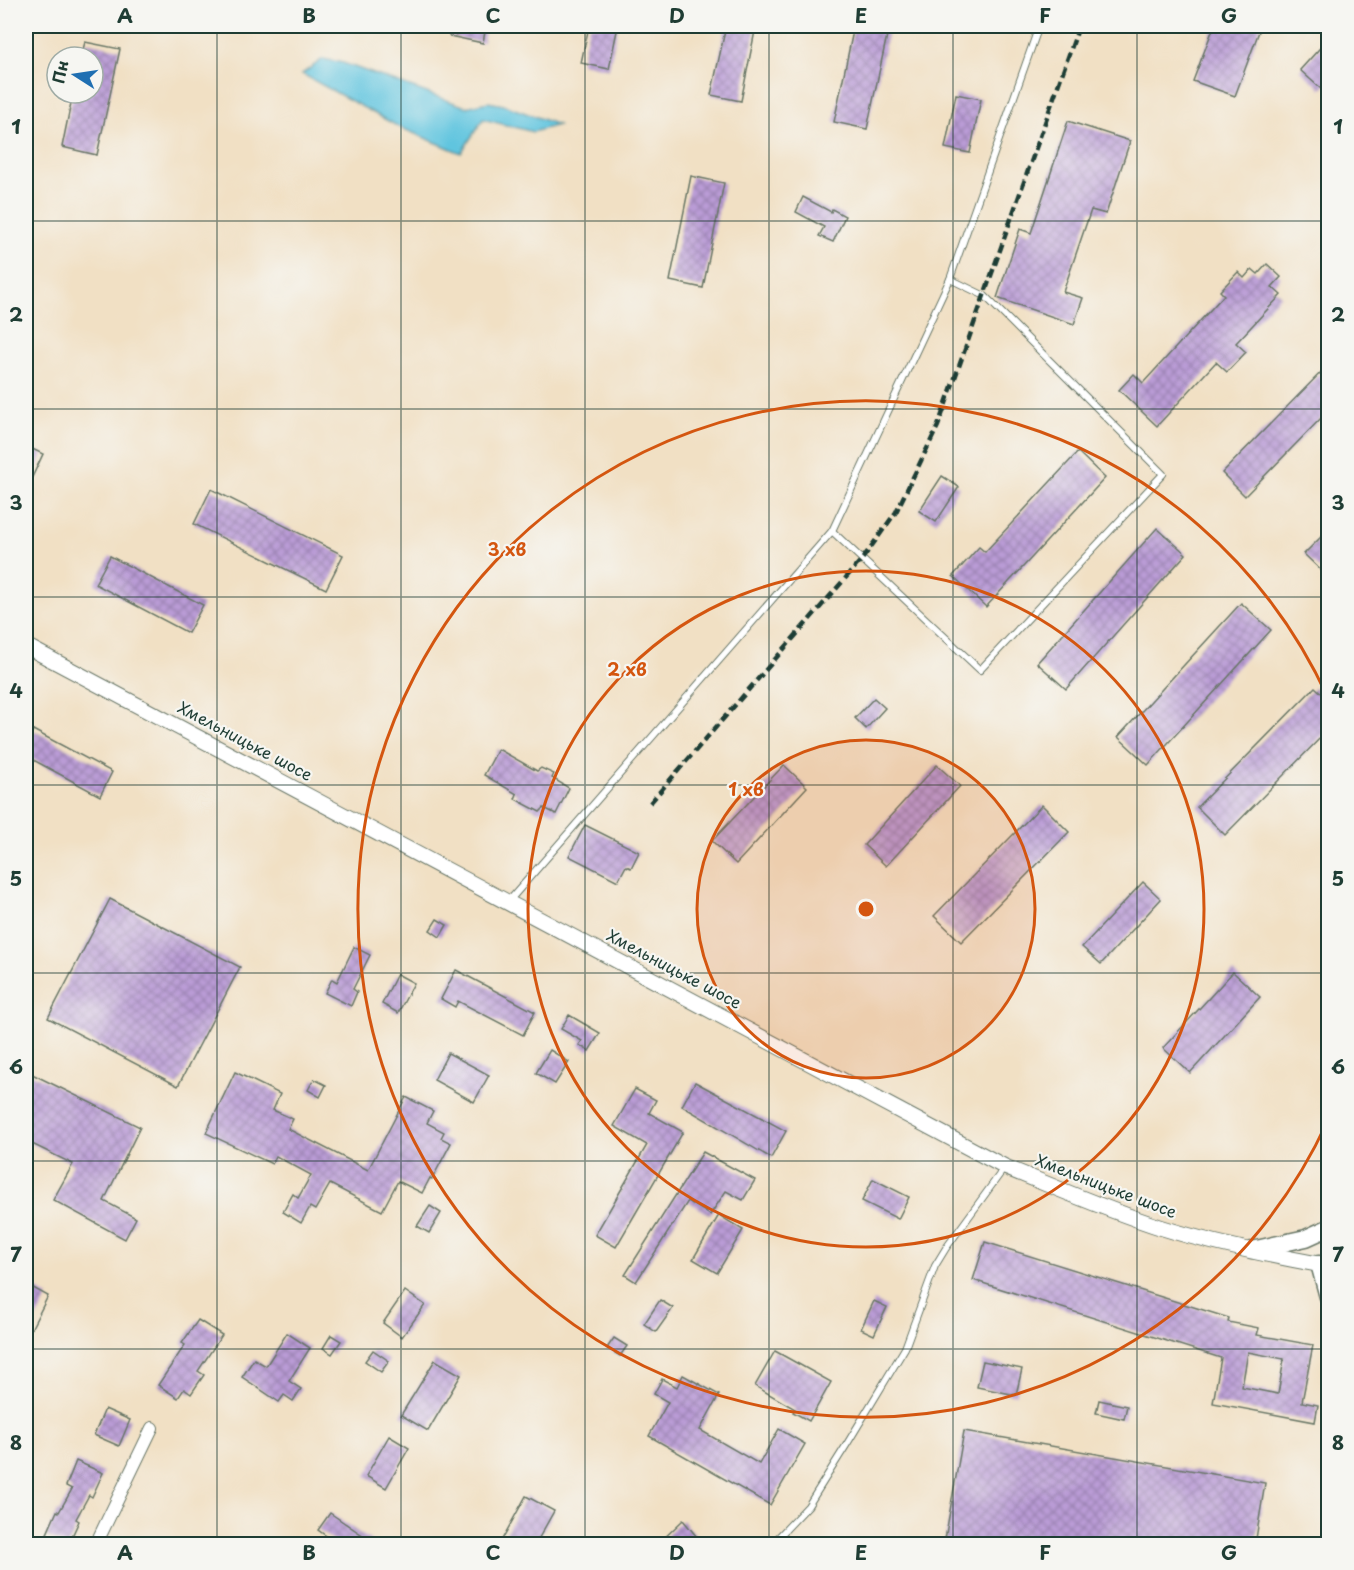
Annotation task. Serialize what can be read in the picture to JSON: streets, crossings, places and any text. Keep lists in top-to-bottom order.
{
  "streets": {
    "street": ["Хмельницьке шосе"]
  },
  "north": "left",
  "grid": {
    "columns": [
      "A",
      "B",
      "C",
      "D",
      "E",
      "F",
      "G"
    ],
    "rows": [
      "1",
      "2",
      "3",
      "4",
      "5",
      "6",
      "7",
      "8"
    ]
  },
  "rings": ["3 хв", "2 хв", "1 хв"]
}
